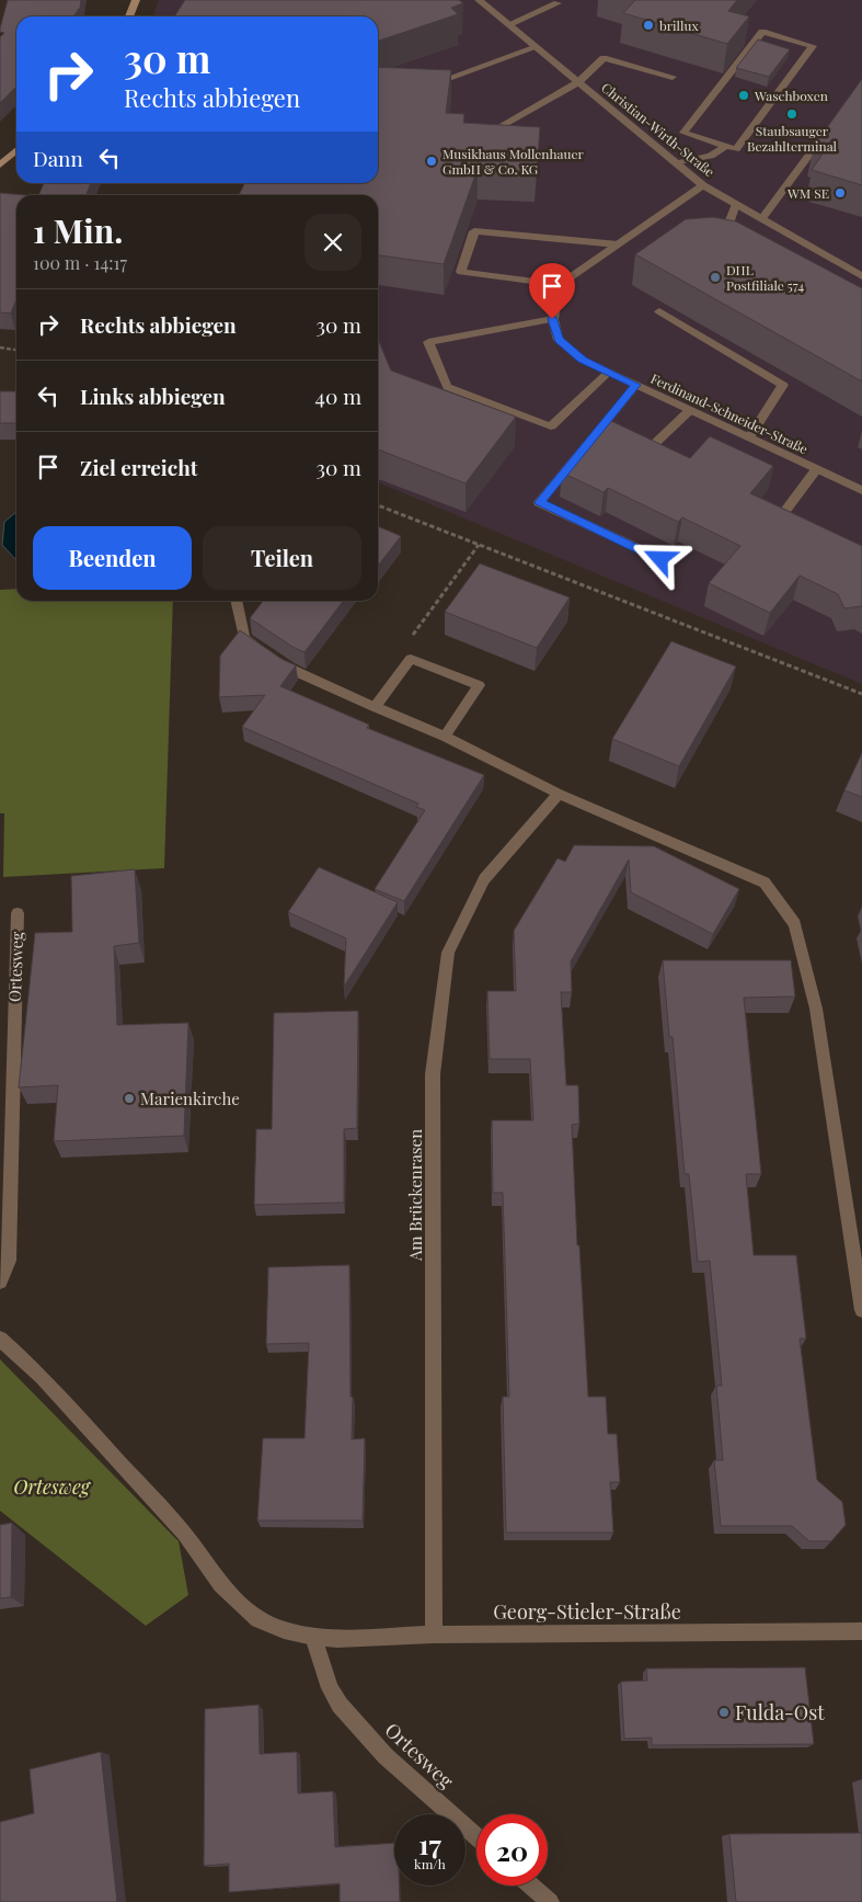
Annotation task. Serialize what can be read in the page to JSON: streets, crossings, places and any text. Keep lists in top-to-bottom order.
{
  "streets": {
    "street": [
      "Christian-Wirth-Straße",
      "Ferdinand-Schneider-Straße",
      "Ortesweg",
      "Am Brückenrasen",
      "Georg-Stieler-Straße"
    ]
  },
  "crossings": [
    ["Ortesweg", "Georg-Stieler-Straße"],
    ["Am Brückenrasen", "Georg-Stieler-Straße"]
  ],
  "parks": ["Ortesweg"],
  "places": [
    "brillux",
    "Waschboxen",
    "Staubsauger Bezahlterminal",
    "Musikhaus Mollenhauer GmbH & Co. KG",
    "WM SE",
    "DHL Postfiliale 574",
    "Marienkirche",
    "Fulda-Ost"
  ],
  "page": {
    "turn": ["30 m", "Rechts abbiegen"],
    "then": "Dann",
    "heading": ["1 Min.", "100 m · 14:17"],
    "list": [
      {
        "name": "Rechts abbiegen",
        "value": "30 m"
      },
      {
        "name": "Links abbiegen",
        "value": "40 m"
      },
      {
        "name": "Ziel erreicht",
        "value": "30 m"
      }
    ],
    "buttons": ["Beenden", "Teilen"],
    "speed": "17 km/h",
    "limit": "20"
  }
}
